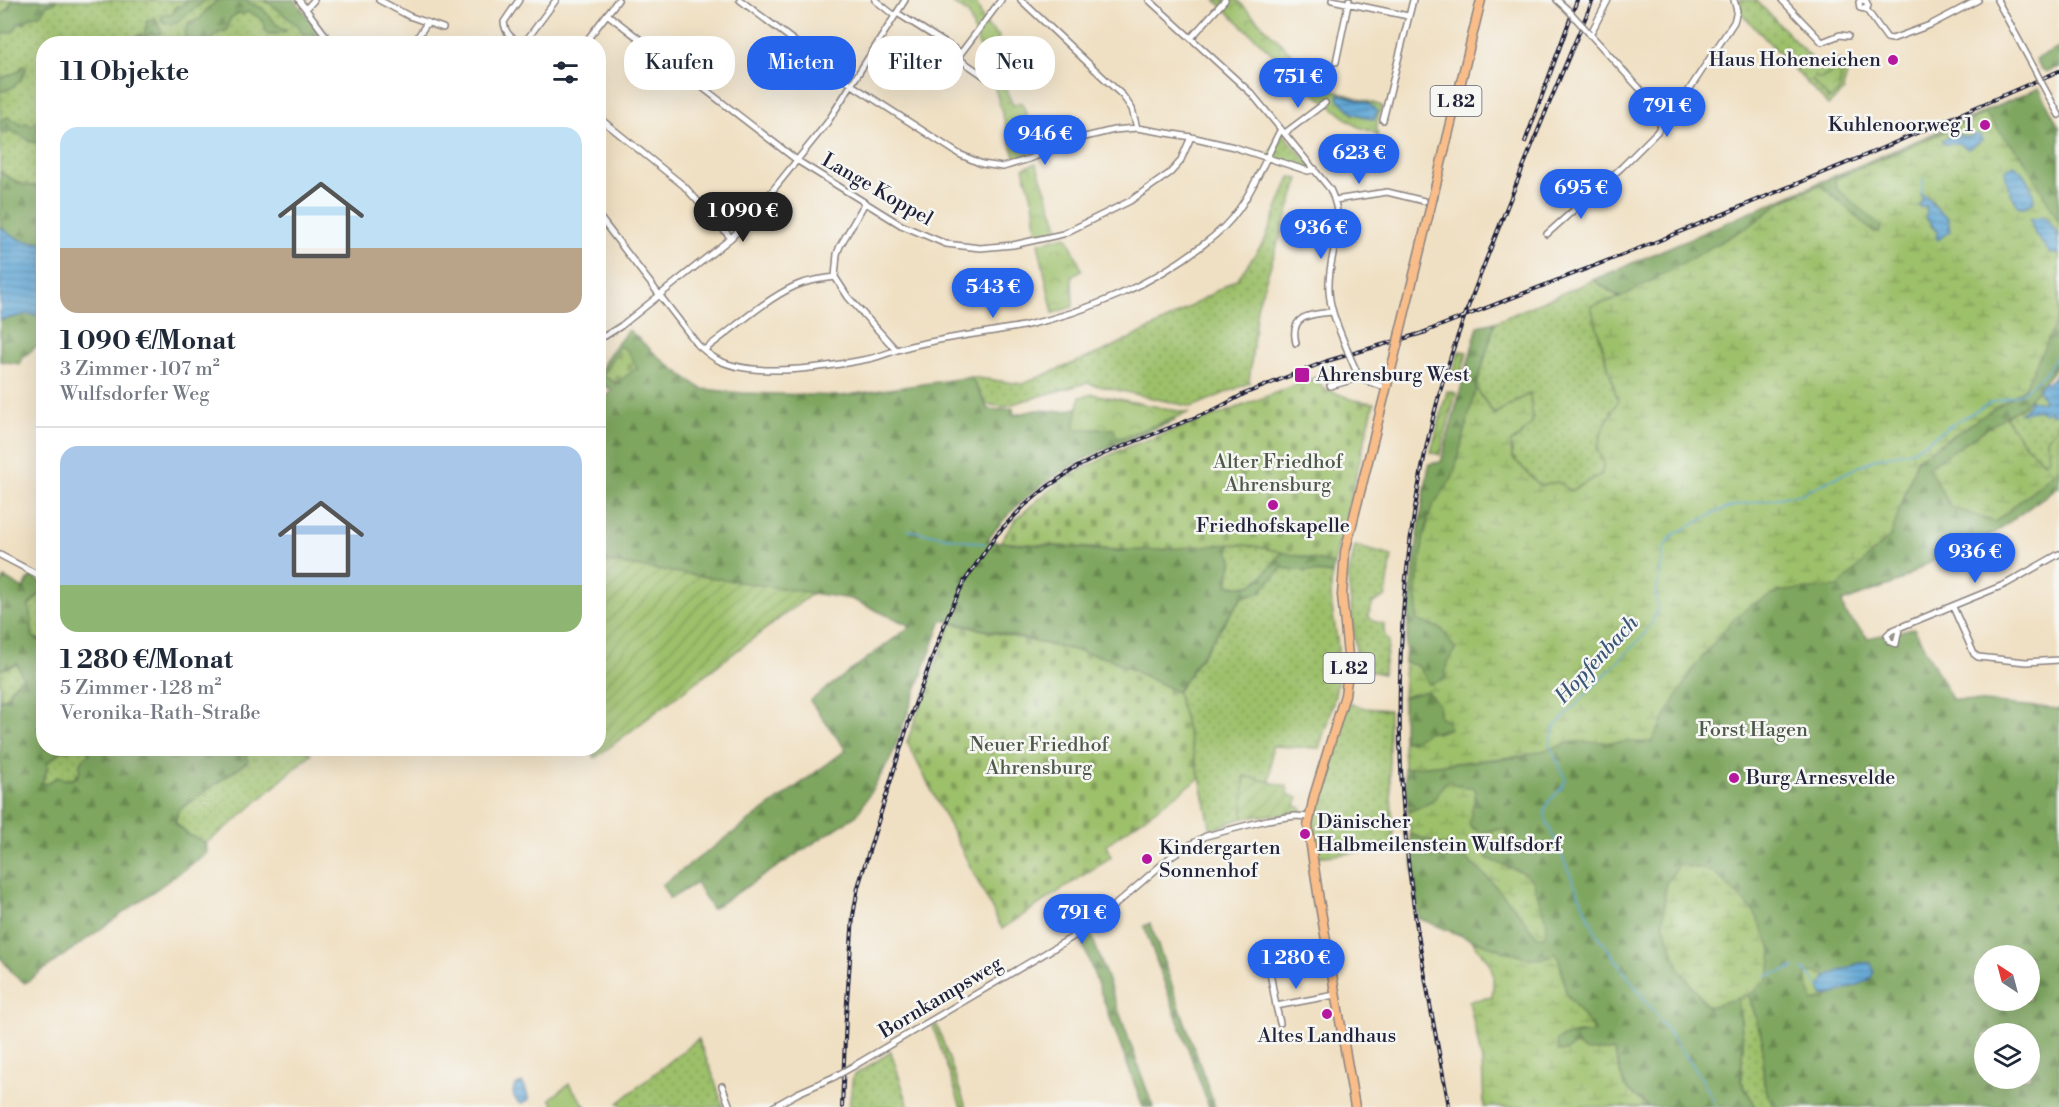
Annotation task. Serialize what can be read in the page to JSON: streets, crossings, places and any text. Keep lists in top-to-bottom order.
{
  "streets": {
    "main road": ["L 82"],
    "street": ["Lange Koppel", "Bornkampsweg"]
  },
  "crossings": [
    ["L 82", "Bornkampsweg"]
  ],
  "water": ["Hopfenbach"],
  "parks": ["Alter Friedhof Ahrensburg", "Forst Hagen", "Neuer Friedhof Ahrensburg"],
  "places": {
    "other": [
      "Haus Hoheneichen",
      "Kuhlenoorweg 1",
      "Friedhofskapelle",
      "Burg Arnesvelde",
      "Dänischer Halbmeilenstein Wulfsdorf",
      "Kindergarten Sonnenhof",
      "Altes Landhaus"
    ],
    "transit": ["Ahrensburg West"]
  },
  "north": "top left",
  "page": {
    "chip": [
      "Kaufen",
      "Mieten",
      "Filter",
      "Neu"
    ],
    "heading": "11 Objekte",
    "price": [
      "751 €",
      "791 €",
      "946 €",
      "623 €",
      "695 €",
      "1 090 €",
      "936 €",
      "543 €",
      "936 €",
      "791 €",
      "1 280 €"
    ],
    "list": [
      {
        "name": "1 090 €/Monat",
        "note": "3 Zimmer · 107 m² · Wulfsdorfer Weg"
      },
      {
        "name": "1 280 €/Monat",
        "note": "5 Zimmer · 128 m² · Veronika-Rath-Straße"
      }
    ]
  }
}
